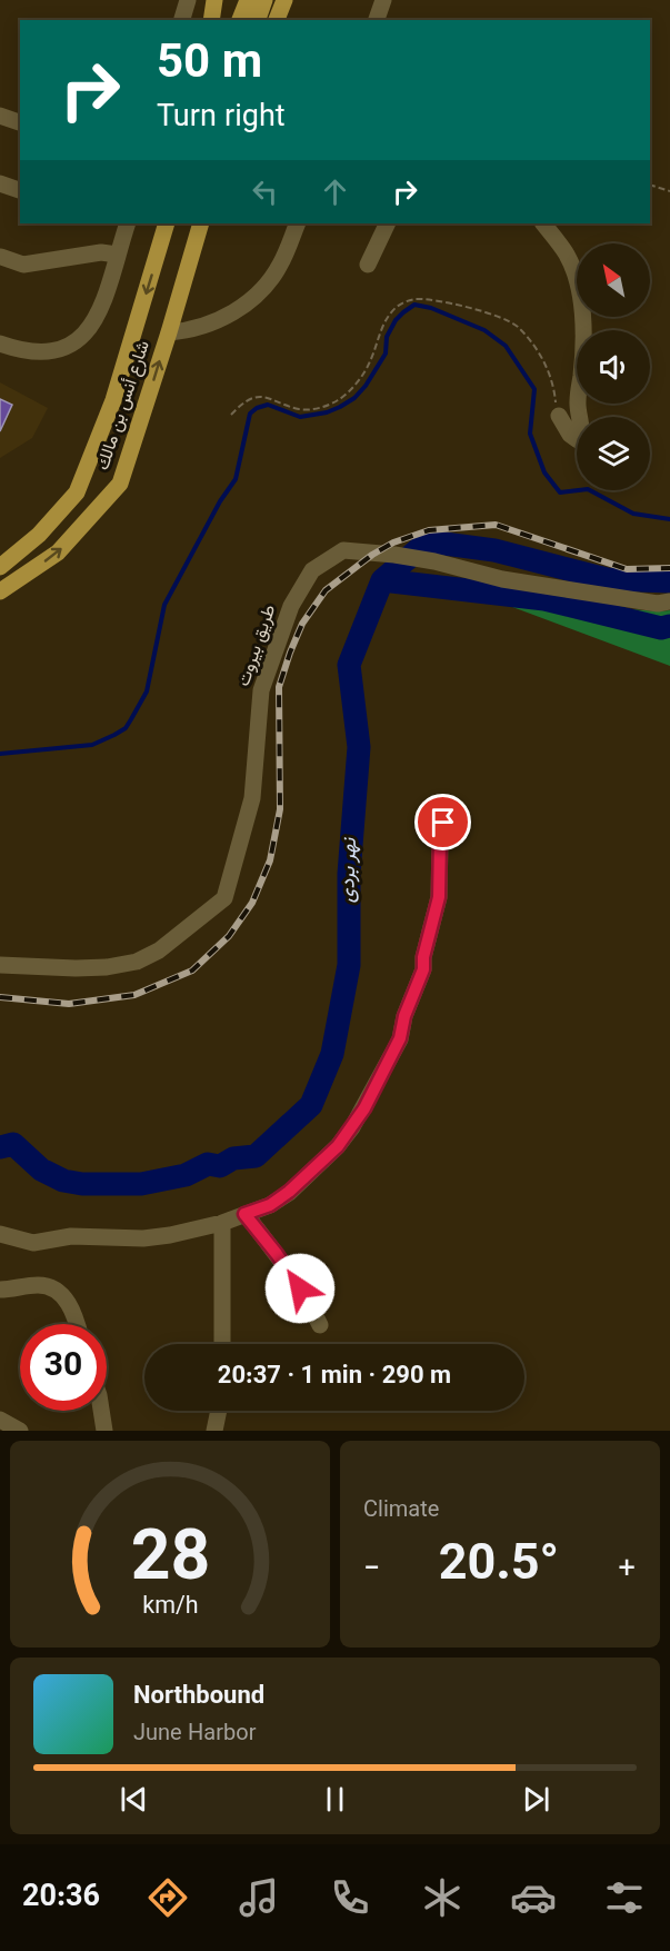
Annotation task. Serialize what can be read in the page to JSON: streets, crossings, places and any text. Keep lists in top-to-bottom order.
{
  "streets": {
    "main road": ["شارع أنس بن مالك"],
    "street": ["طريق بيروت"]
  },
  "water": ["نهر بردى"],
  "north": "top left",
  "page": {
    "turn": ["50 m", "Turn right"],
    "limit": "30",
    "trip": "20:37 · 1 min · 290 m",
    "tile": "Climate",
    "heat": ["−", "20.5°", "+"],
    "song": ["Northbound", "June Harbor"],
    "tabs": "20:36",
    "gauge": ["28", "km/h"]
  }
}
